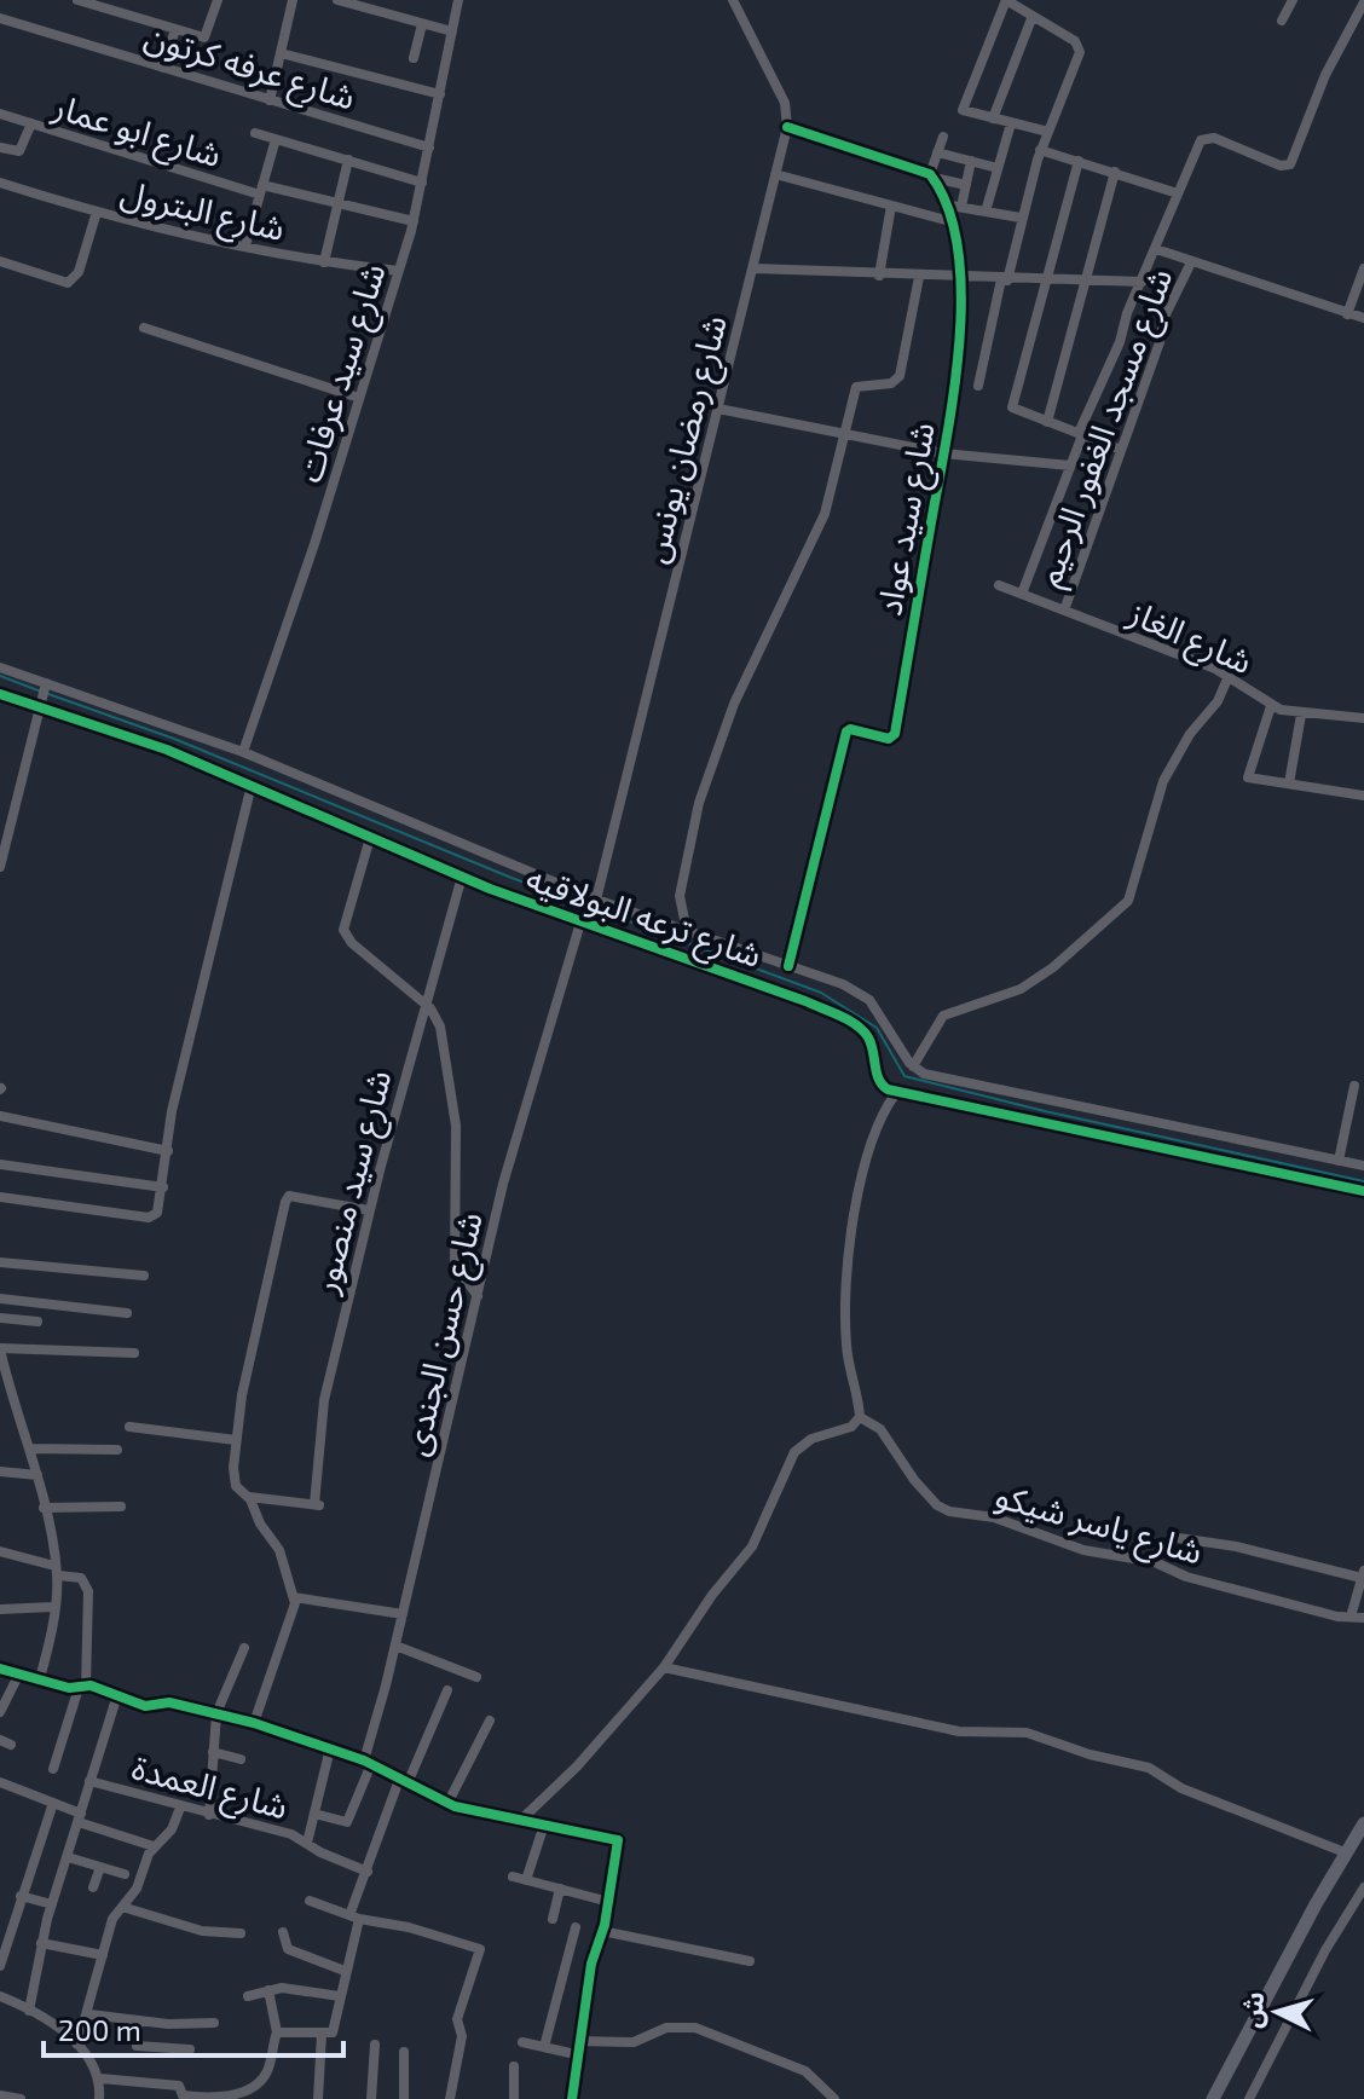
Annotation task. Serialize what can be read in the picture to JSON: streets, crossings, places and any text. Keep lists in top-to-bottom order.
{
  "streets": {
    "street": [
      "شارع عرفه كرتون",
      "شارع ابو عمار",
      "شارع البترول",
      "شارع سيد عرفات",
      "شارع مسجد الغفور الرحيم",
      "شارع رمضان يونس",
      "شارع سيد عواد",
      "شارع الغاز",
      "شارع ترعه البولاقيه",
      "شارع سيد منصور",
      "شارع حسن الجندى",
      "شارع ياسر شيكو",
      "شارع العمدة"
    ]
  },
  "crossings": [
    ["شارع عرفه كرتون", "شارع سيد عرفات"],
    ["شارع ابو عمار", "شارع سيد عرفات"],
    ["شارع البترول", "شارع سيد عرفات"],
    ["شارع سيد عرفات", "شارع ترعه البولاقيه"],
    ["شارع مسجد الغفور الرحيم", "شارع الغاز"],
    ["شارع رمضان يونس", "شارع ترعه البولاقيه"],
    ["شارع سيد عواد", "شارع ترعه البولاقيه"],
    ["شارع ترعه البولاقيه", "شارع سيد منصور"],
    ["شارع ترعه البولاقيه", "شارع حسن الجندى"]
  ],
  "scale_bar": "200 m",
  "north": "left"
}
